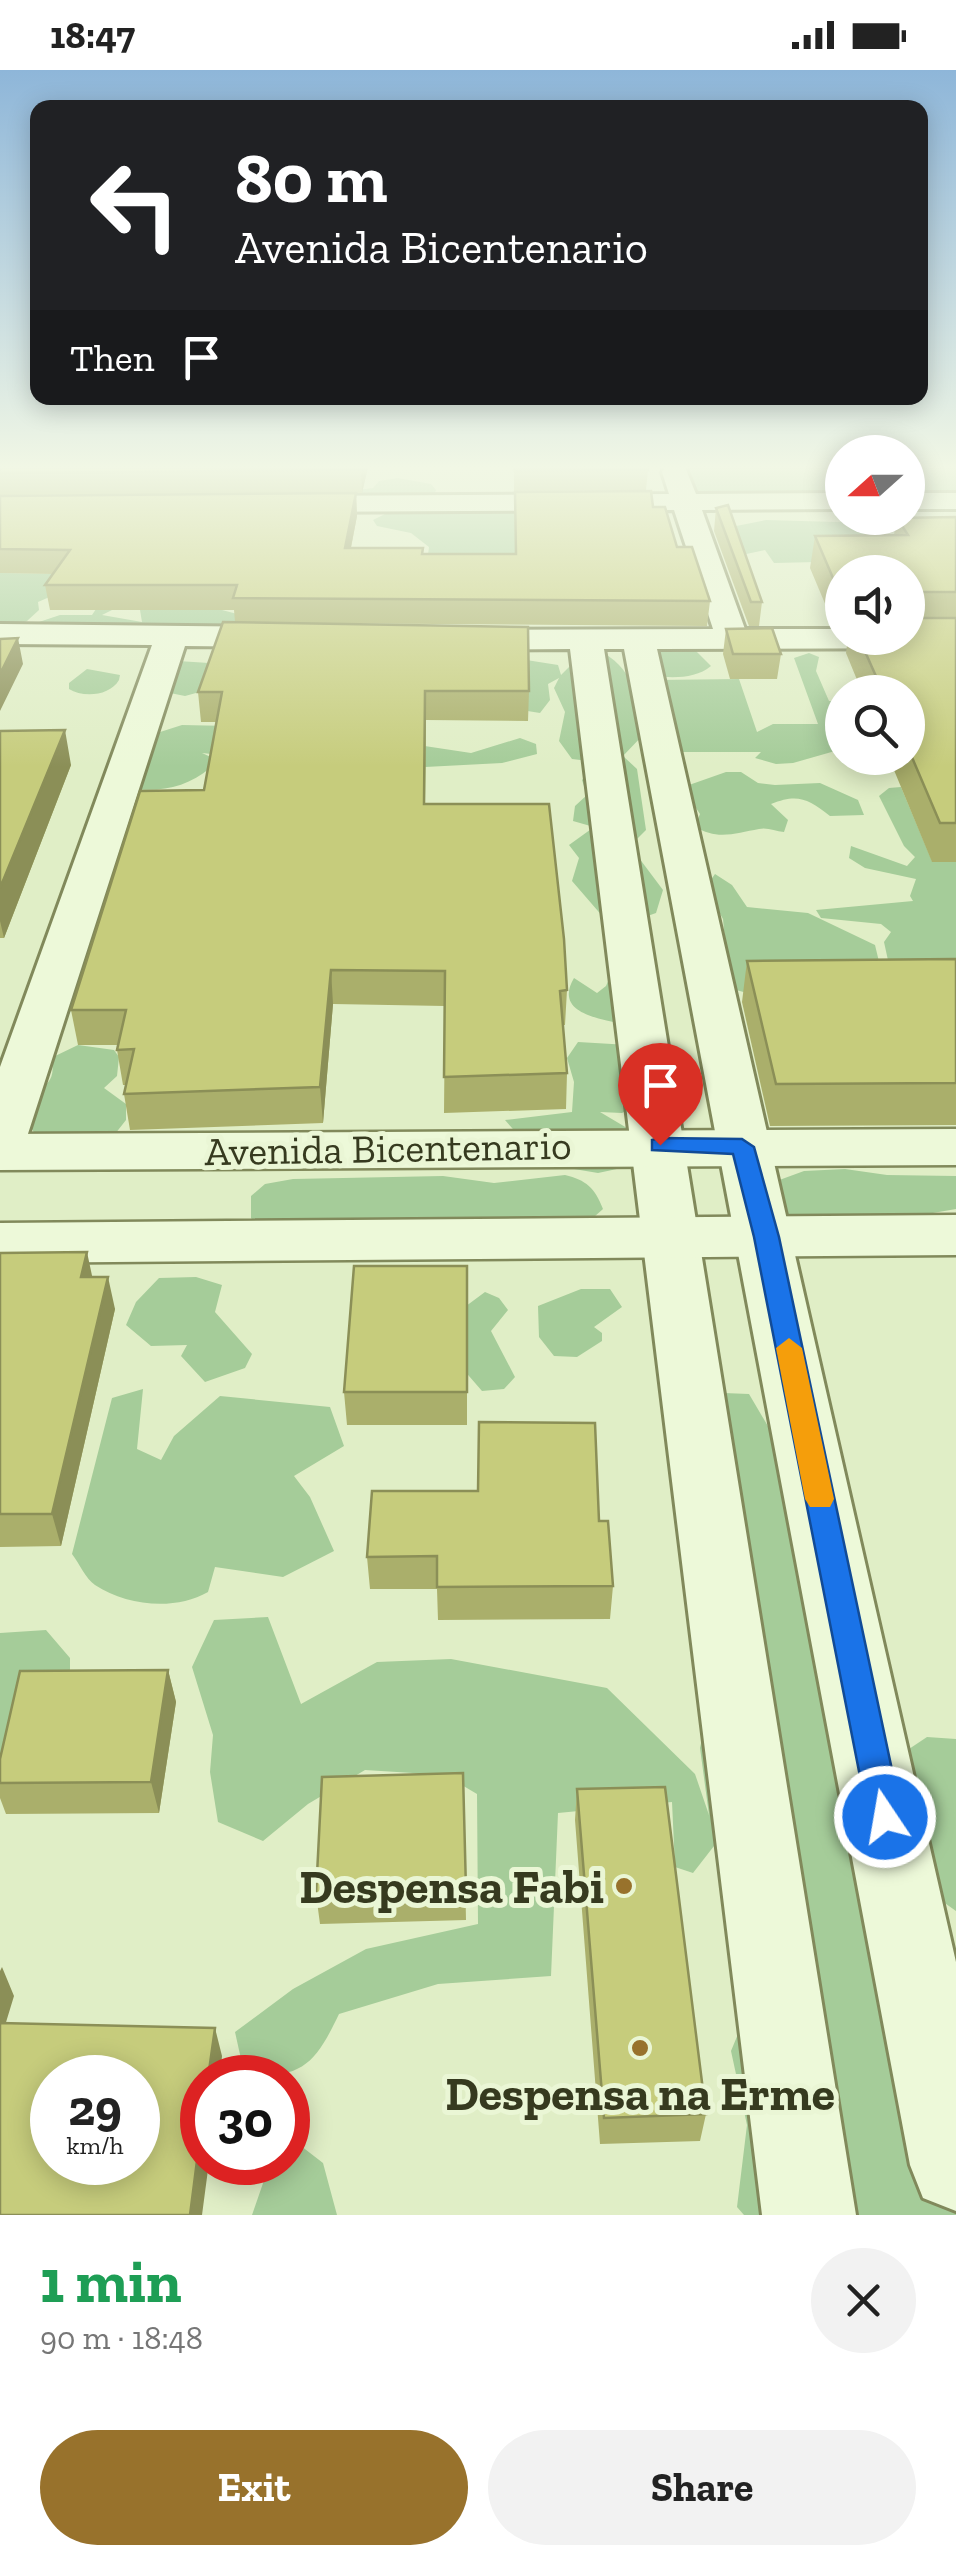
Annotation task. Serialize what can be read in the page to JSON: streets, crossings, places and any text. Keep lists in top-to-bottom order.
{
  "streets": {
    "street": ["Avenida Bicentenario"]
  },
  "places": ["Despensa Fabi", "Despensa na Erme"],
  "north": "left",
  "page": {
    "status": "18:47",
    "turn": ["80 m", "Avenida Bicentenario"],
    "then": "Then",
    "speed": "29 km/h",
    "limit": "30",
    "heading": ["1 min", "90 m · 18:48"],
    "buttons": ["Exit", "Share"]
  }
}
